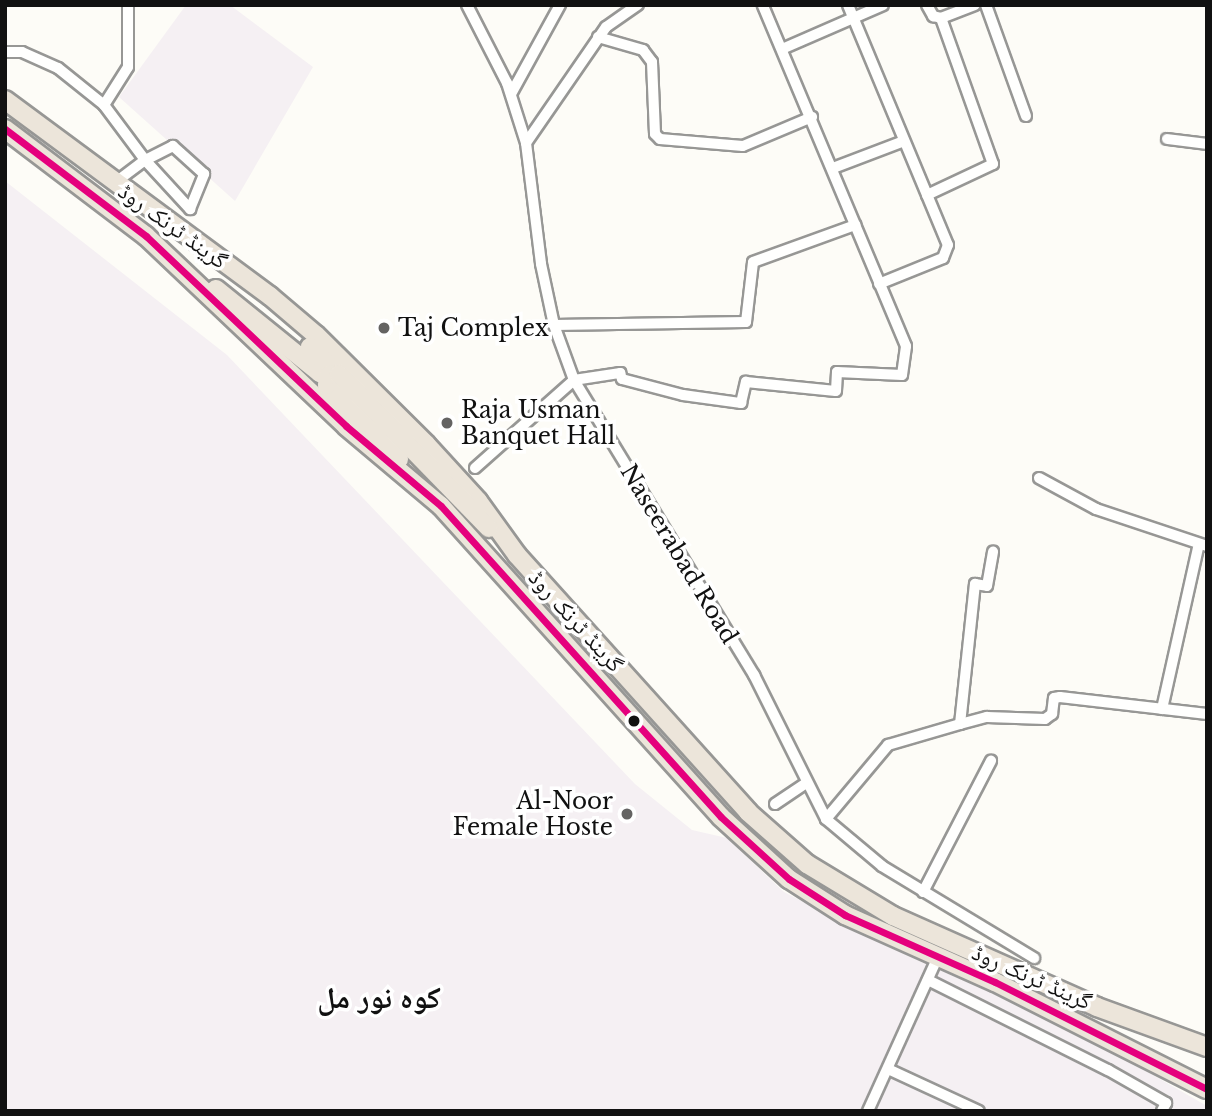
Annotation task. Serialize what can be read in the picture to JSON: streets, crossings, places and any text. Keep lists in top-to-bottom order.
{
  "streets": {
    "highway": ["گرینڈ ٹرنک روڈ"],
    "street": ["Naseerabad Road"]
  },
  "districts": ["کوہ نور مل"],
  "places": ["Taj Complex", "Raja Usman Banquet Hall", "Al-Noor Female Hoste"]
}
